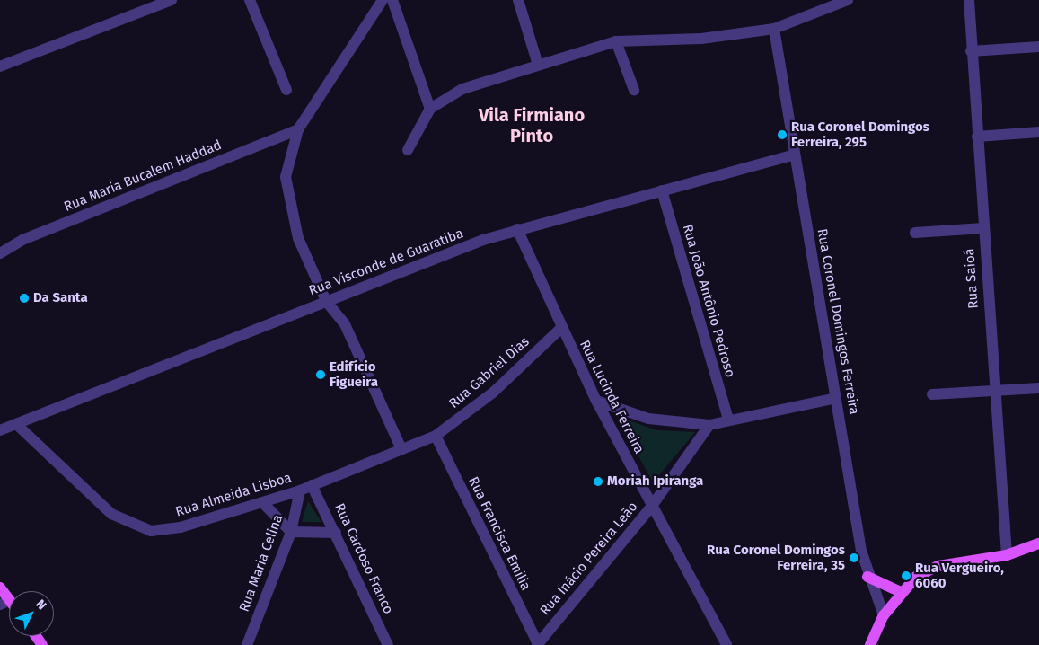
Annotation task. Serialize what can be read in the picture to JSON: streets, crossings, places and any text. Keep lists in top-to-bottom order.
{
  "streets": {
    "street": [
      "Rua Maria Bucalem Haddad",
      "Rua Visconde de Guaratiba",
      "Rua Saioá",
      "Rua João Antônio Pedroso",
      "Rua Coronel Domingos Ferreira",
      "Rua Gabriel Dias",
      "Rua Lucinda Ferreira",
      "Rua Almeida Lisboa",
      "Rua Francisca Emilia",
      "Rua Cardoso Franco",
      "Rua Inácio Pereira Leão",
      "Rua Maria Celina"
    ]
  },
  "crossings": [
    ["Rua Visconde de Guaratiba", "Rua João Antônio Pedroso"],
    ["Rua Visconde de Guaratiba", "Rua Coronel Domingos Ferreira"],
    ["Rua Visconde de Guaratiba", "Rua Lucinda Ferreira"],
    ["Rua Visconde de Guaratiba", "Rua Almeida Lisboa"],
    ["Rua Gabriel Dias", "Rua Lucinda Ferreira"],
    ["Rua Gabriel Dias", "Rua Almeida Lisboa"],
    ["Rua Gabriel Dias", "Rua Francisca Emilia"],
    ["Rua Lucinda Ferreira", "Rua Inácio Pereira Leão"],
    ["Rua Almeida Lisboa", "Rua Francisca Emilia"],
    ["Rua Almeida Lisboa", "Rua Cardoso Franco"],
    ["Rua Almeida Lisboa", "Rua Maria Celina"],
    ["Rua Francisca Emilia", "Rua Inácio Pereira Leão"]
  ],
  "districts": ["Vila Firmiano Pinto"],
  "places": [
    "Rua Coronel Domingos Ferreira, 295",
    "Da Santa",
    "Edifício Figueira",
    "Moriah Ipiranga",
    "Rua Coronel Domingos Ferreira, 35",
    "Rua Vergueiro, 6060"
  ],
  "north": "top right"
}
